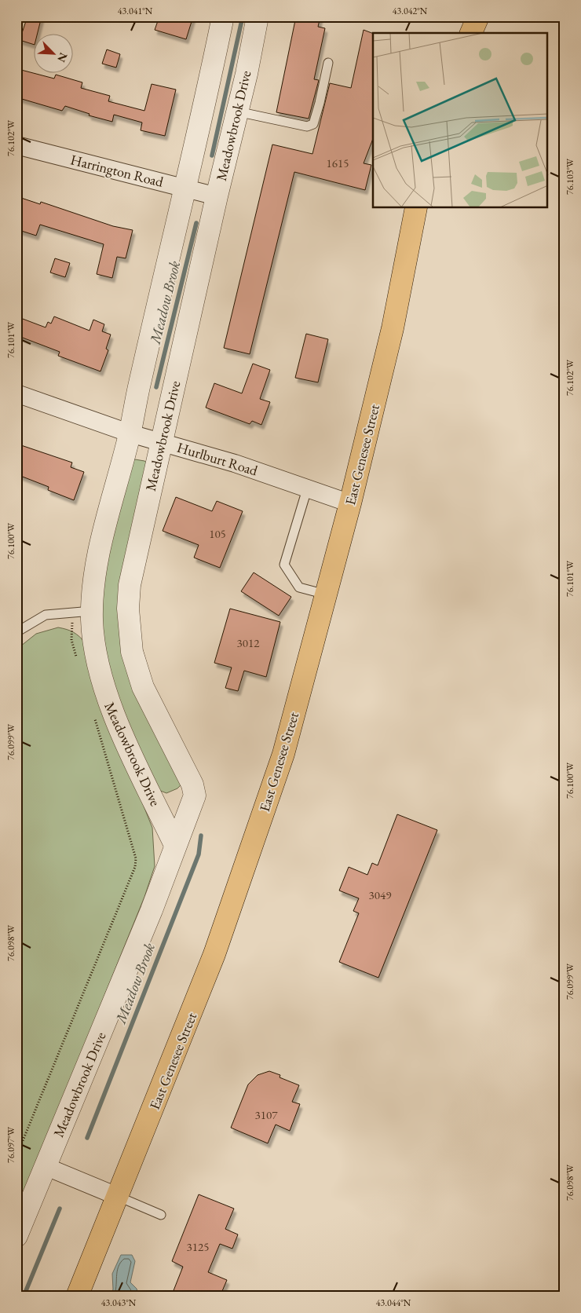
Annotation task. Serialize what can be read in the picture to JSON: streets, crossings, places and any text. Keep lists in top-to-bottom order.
{
  "streets": {
    "main road": ["East Genesee Street"],
    "street": ["Meadowbrook Drive", "Harrington Road", "Hurlburt Road"]
  },
  "crossings": [
    ["Meadowbrook Drive", "Harrington Road"],
    ["Meadowbrook Drive", "Hurlburt Road"],
    ["East Genesee Street", "Hurlburt Road"]
  ],
  "water": ["Meadow Brook"],
  "house_numbers": [
    "1615",
    "105",
    "3012",
    "3049",
    "3107",
    "3125"
  ],
  "north": "bottom right",
  "coordinates": [
    "43.041°N",
    "43.042°N",
    "76.102°W",
    "76.103°W",
    "76.101°W",
    "76.100°W",
    "76.099°W",
    "76.098°W",
    "76.097°W",
    "43.043°N",
    "43.044°N"
  ]
}
